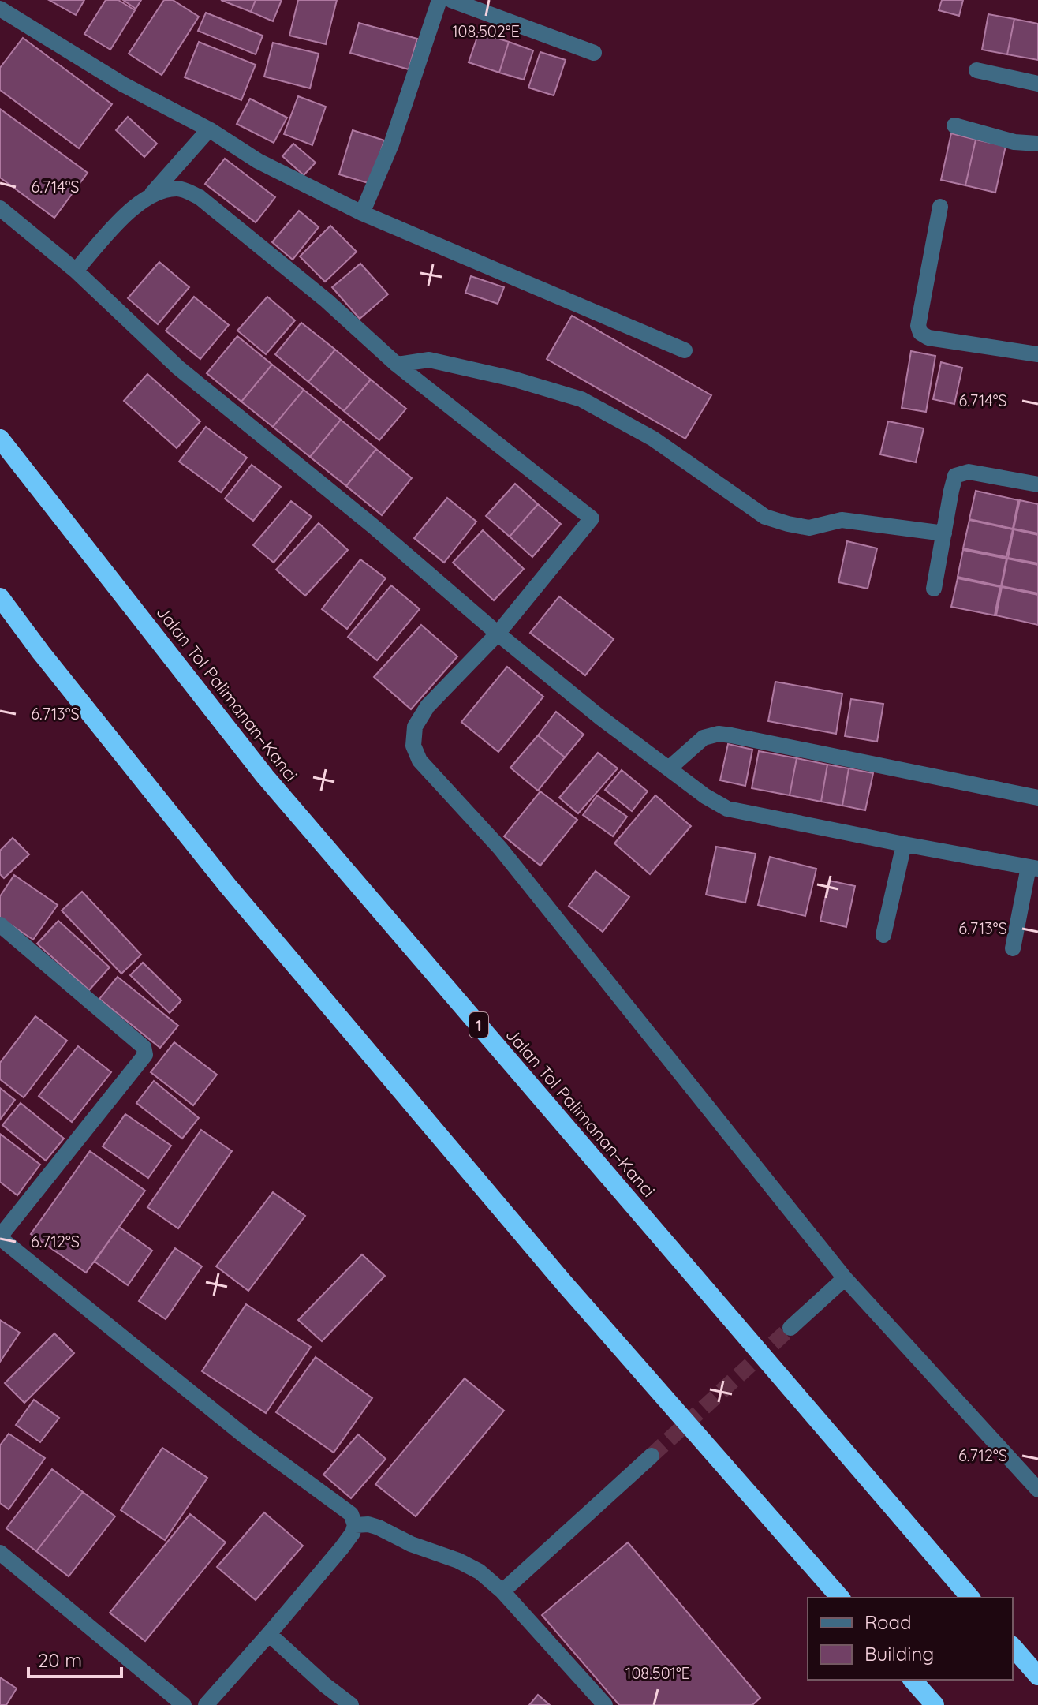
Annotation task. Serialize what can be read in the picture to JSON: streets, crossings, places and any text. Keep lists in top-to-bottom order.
{
  "streets": {
    "highway": ["Jalan Tol Palimanan–Kanci", "1"]
  },
  "legend": ["Road", "Building"],
  "scale_bar": "20 m",
  "coordinates": [
    "108.502°E",
    "6.714°S",
    "6.713°S",
    "6.712°S",
    "108.501°E"
  ]
}
